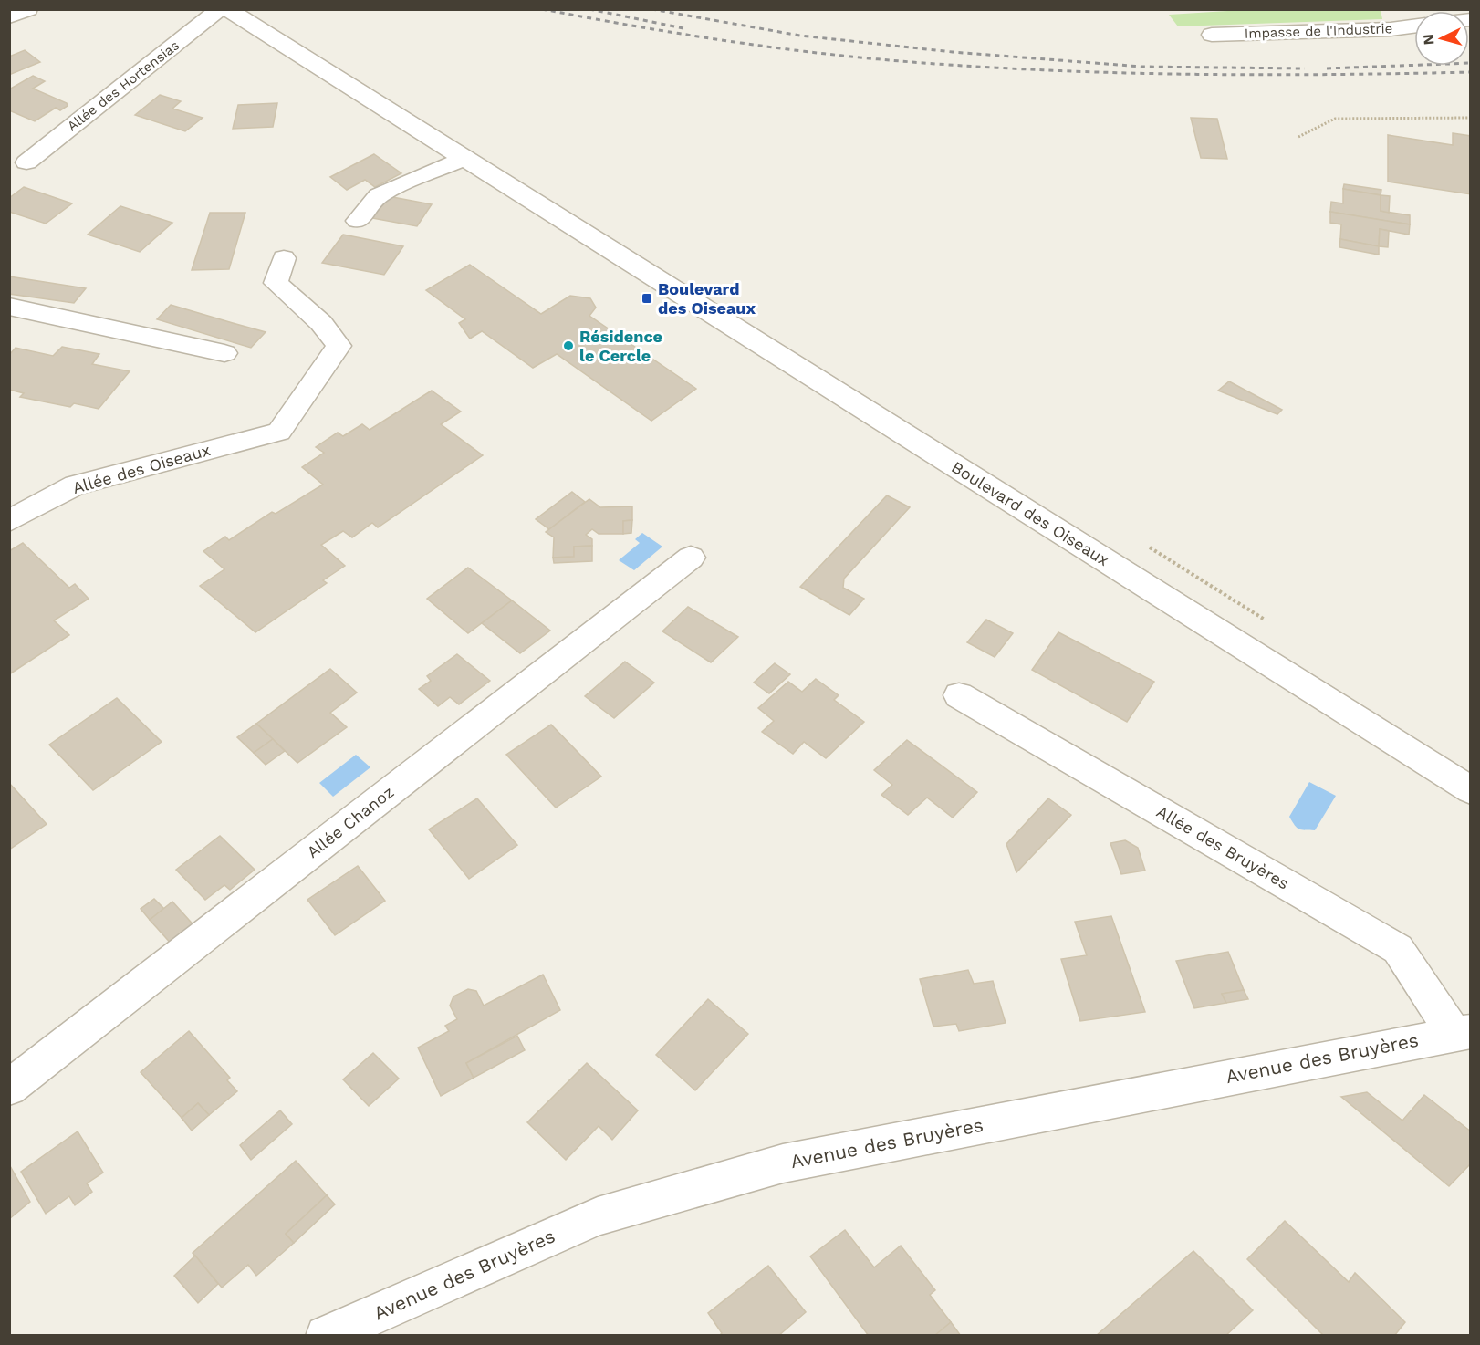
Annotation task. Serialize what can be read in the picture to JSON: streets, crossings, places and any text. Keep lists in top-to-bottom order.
{
  "streets": {
    "street": [
      "Impasse de l'Industrie",
      "Allée des Hortensias",
      "Allée des Oiseaux",
      "Boulevard des Oiseaux",
      "Allée Chanoz",
      "Allée des Bruyères",
      "Avenue des Bruyères"
    ]
  },
  "crossings": [
    ["Allée des Bruyères", "Avenue des Bruyères"]
  ],
  "places": {
    "transit": ["Boulevard des Oiseaux"],
    "other": ["Résidence le Cercle"]
  },
  "north": "left"
}
